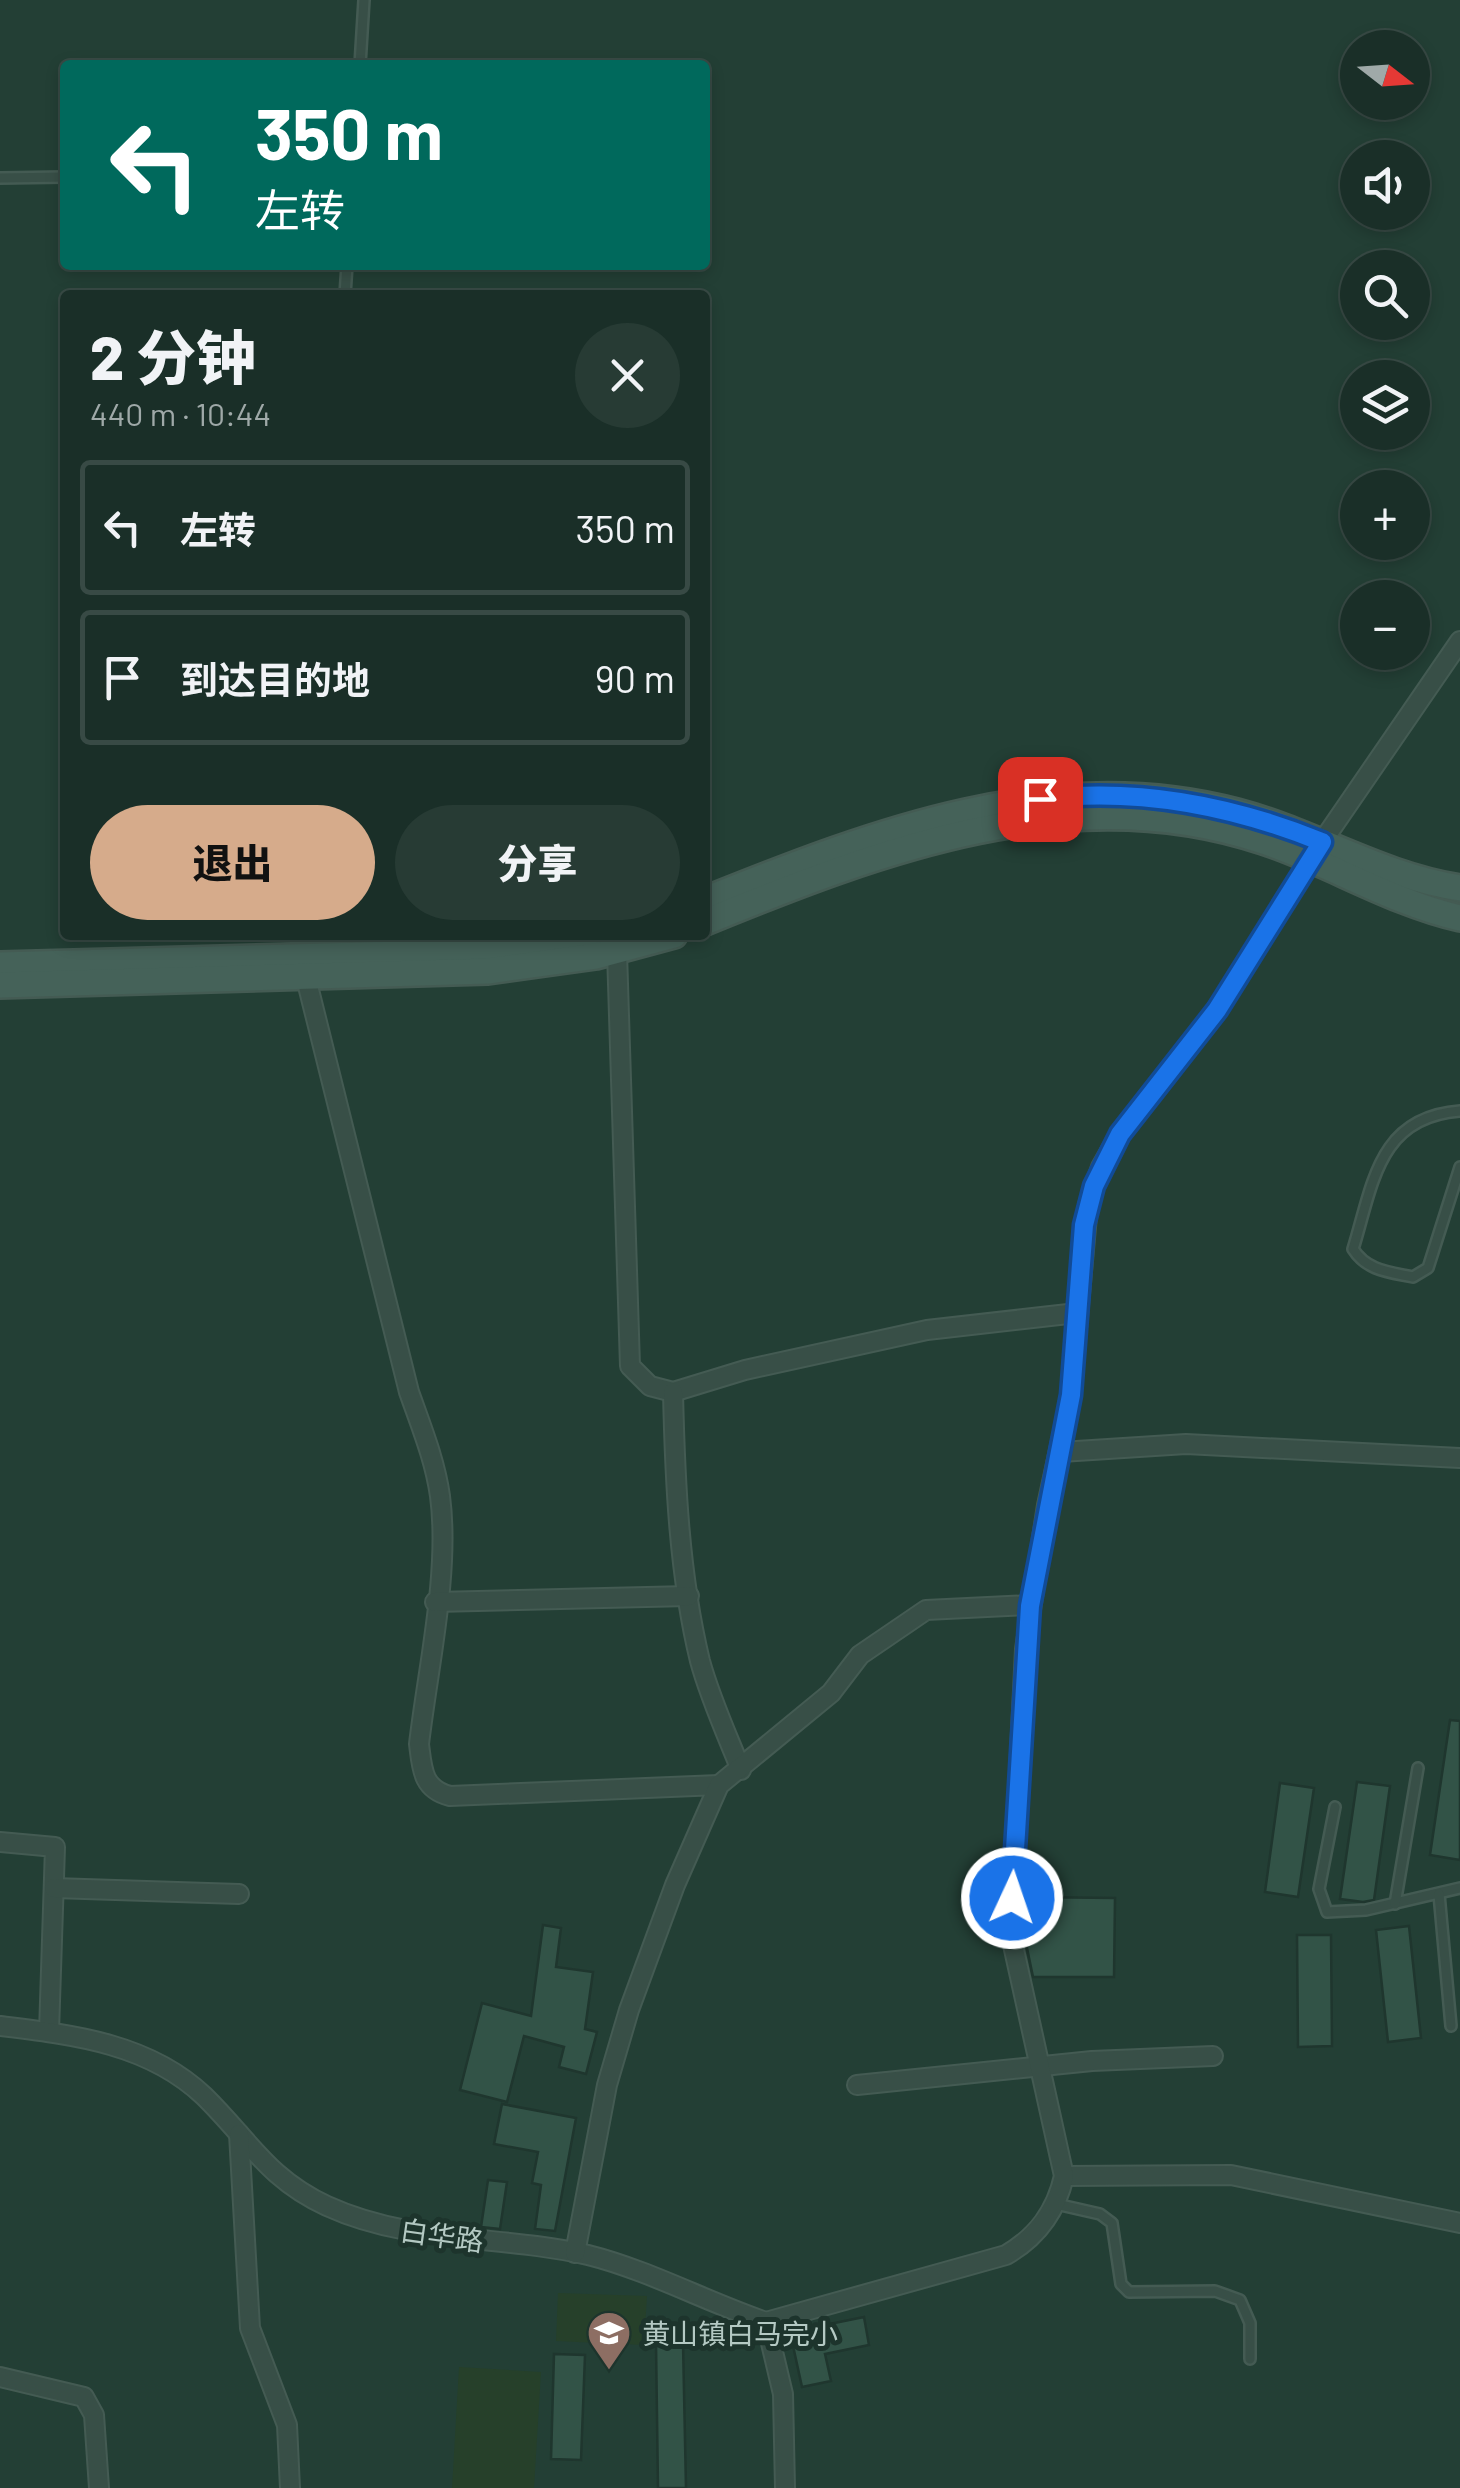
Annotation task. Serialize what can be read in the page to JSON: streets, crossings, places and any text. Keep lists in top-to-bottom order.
{
  "streets": {
    "street": ["白华路"]
  },
  "places": {
    "school or university": ["黄山镇白马完小"]
  },
  "north": "right",
  "page": {
    "map_buttons": ["+", "−"],
    "turn": ["350 m", "左转"],
    "heading": ["2 分钟", "440 m · 10:44"],
    "list": [
      {
        "name": "左转",
        "value": "350 m"
      },
      {
        "name": "到达目的地",
        "value": "90 m"
      }
    ],
    "buttons": ["退出", "分享"]
  }
}
